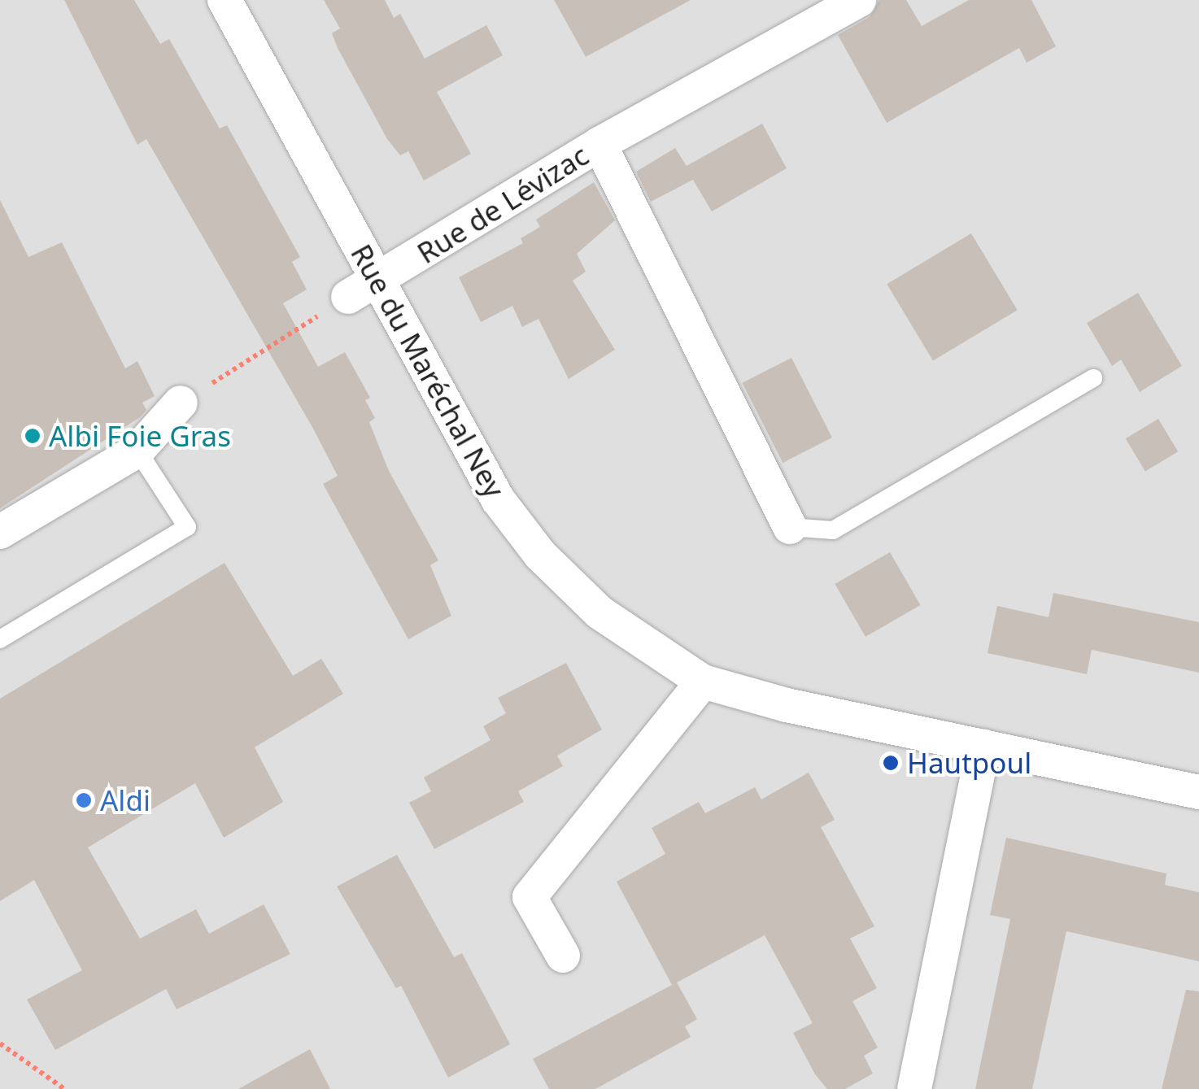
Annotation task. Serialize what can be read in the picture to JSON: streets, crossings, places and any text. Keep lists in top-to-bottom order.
{
  "streets": {
    "street": ["Rue de Lévizac", "Rue du Maréchal Ney"]
  },
  "crossings": [
    ["Rue de Lévizac", "Rue du Maréchal Ney"]
  ],
  "places": ["Albi Foie Gras", "Hautpoul", "Aldi"]
}
